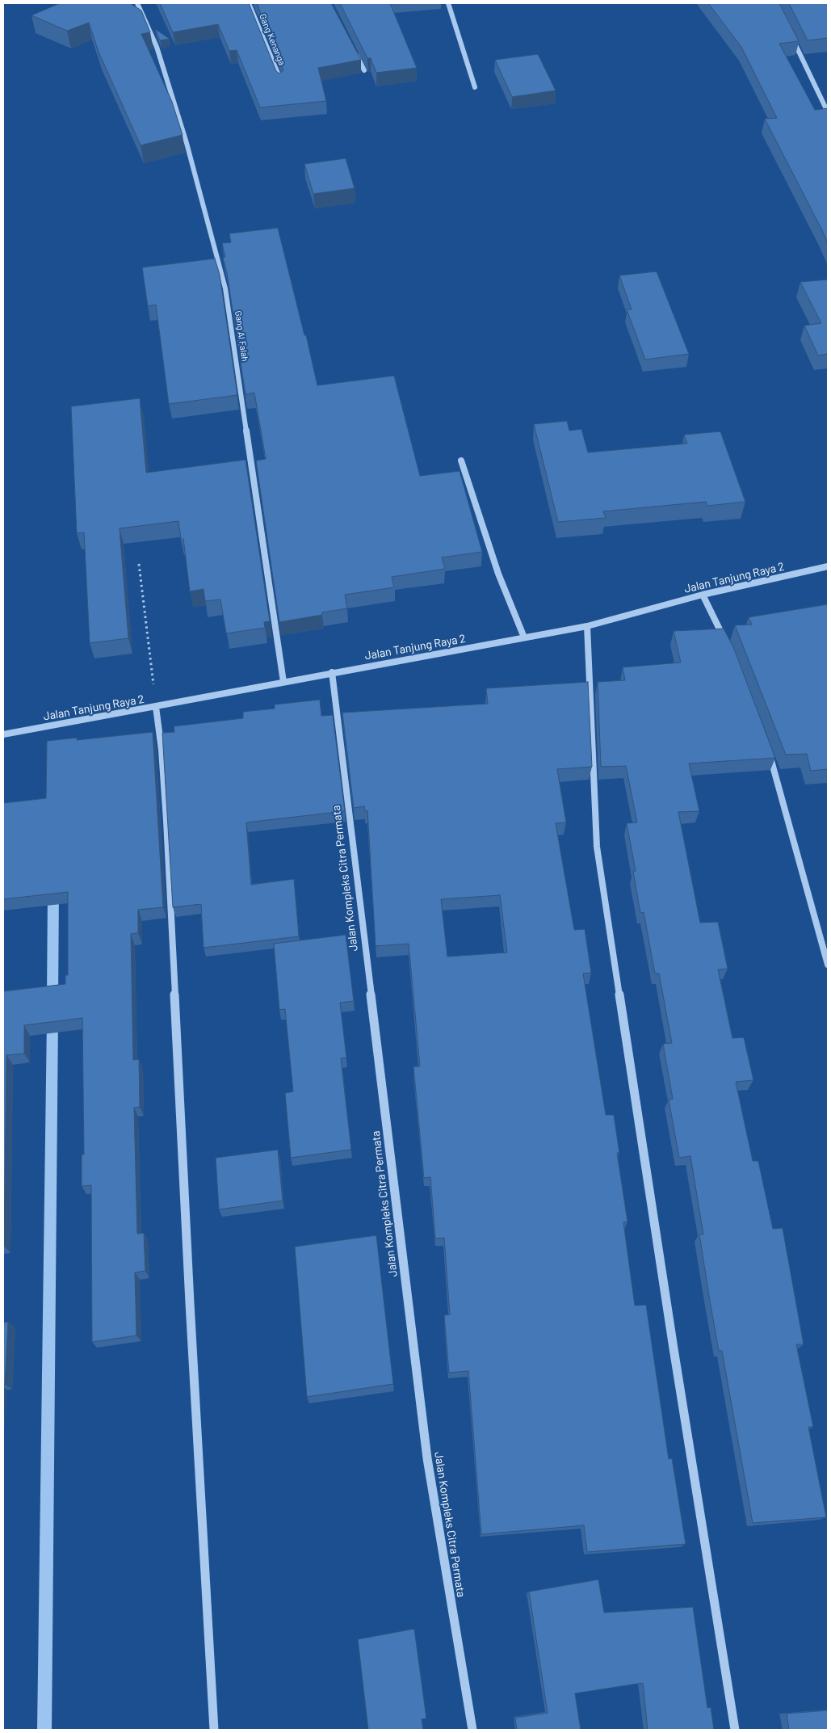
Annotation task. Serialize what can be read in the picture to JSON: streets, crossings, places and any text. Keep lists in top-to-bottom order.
{
  "streets": {
    "street": [
      "Gang Kenanga",
      "Gang Al Falah",
      "Jalan Tanjung Raya 2",
      "Jalan Kompleks Citra Permata"
    ]
  },
  "crossings": [
    ["Gang Al Falah", "Jalan Tanjung Raya 2"],
    ["Jalan Tanjung Raya 2", "Jalan Kompleks Citra Permata"]
  ]
}
